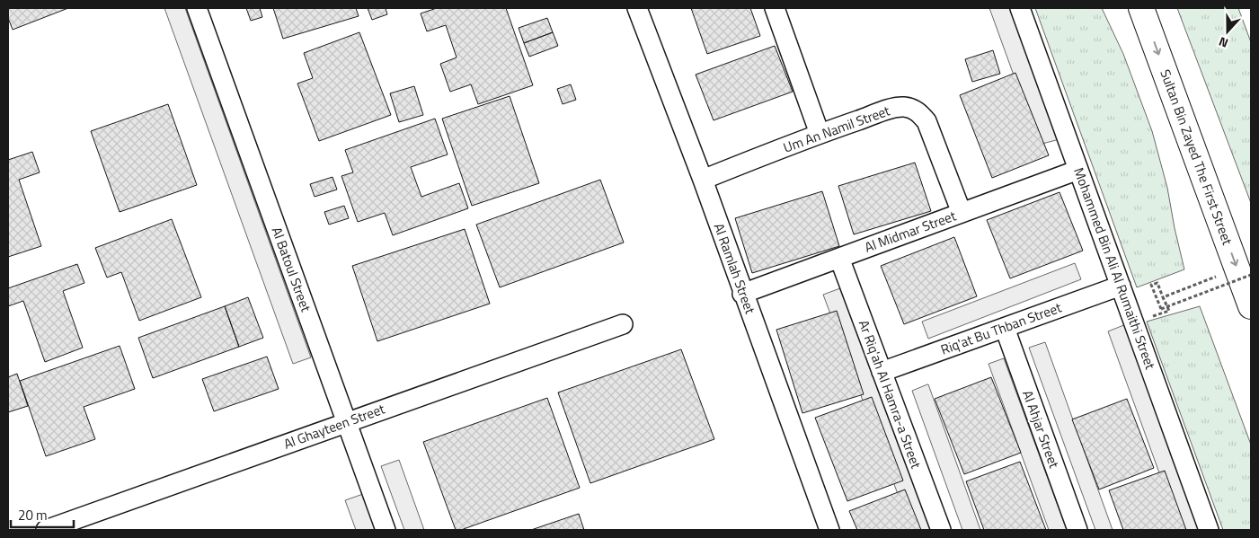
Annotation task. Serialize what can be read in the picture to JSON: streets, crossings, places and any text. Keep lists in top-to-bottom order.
{
  "streets": {
    "main road": ["Sultan Bin Zayed The First Street"],
    "street": [
      "Um An Namil Street",
      "Al Midmar Street",
      "Al Ramlah Street",
      "Mohammed Bin Ali Al Rumaithi Street",
      "Al Batoul Street",
      "Riq'at Bu Thban Street",
      "Ar Riq'ah Al Hamra-a Street",
      "Al Ghayteen Street",
      "Al Ahjar Street"
    ]
  },
  "crossings": [
    ["Um An Namil Street", "Al Midmar Street"],
    ["Um An Namil Street", "Al Ramlah Street"],
    ["Al Midmar Street", "Al Ramlah Street"],
    ["Al Midmar Street", "Mohammed Bin Ali Al Rumaithi Street"],
    ["Al Midmar Street", "Ar Riq'ah Al Hamra-a Street"],
    ["Mohammed Bin Ali Al Rumaithi Street", "Riq'at Bu Thban Street"],
    ["Al Batoul Street", "Al Ghayteen Street"],
    ["Riq'at Bu Thban Street", "Ar Riq'ah Al Hamra-a Street"],
    ["Riq'at Bu Thban Street", "Al Ahjar Street"]
  ],
  "one_way": ["Sultan Bin Zayed The First Street"],
  "scale_bar": "20 m",
  "north": "bottom"
}
